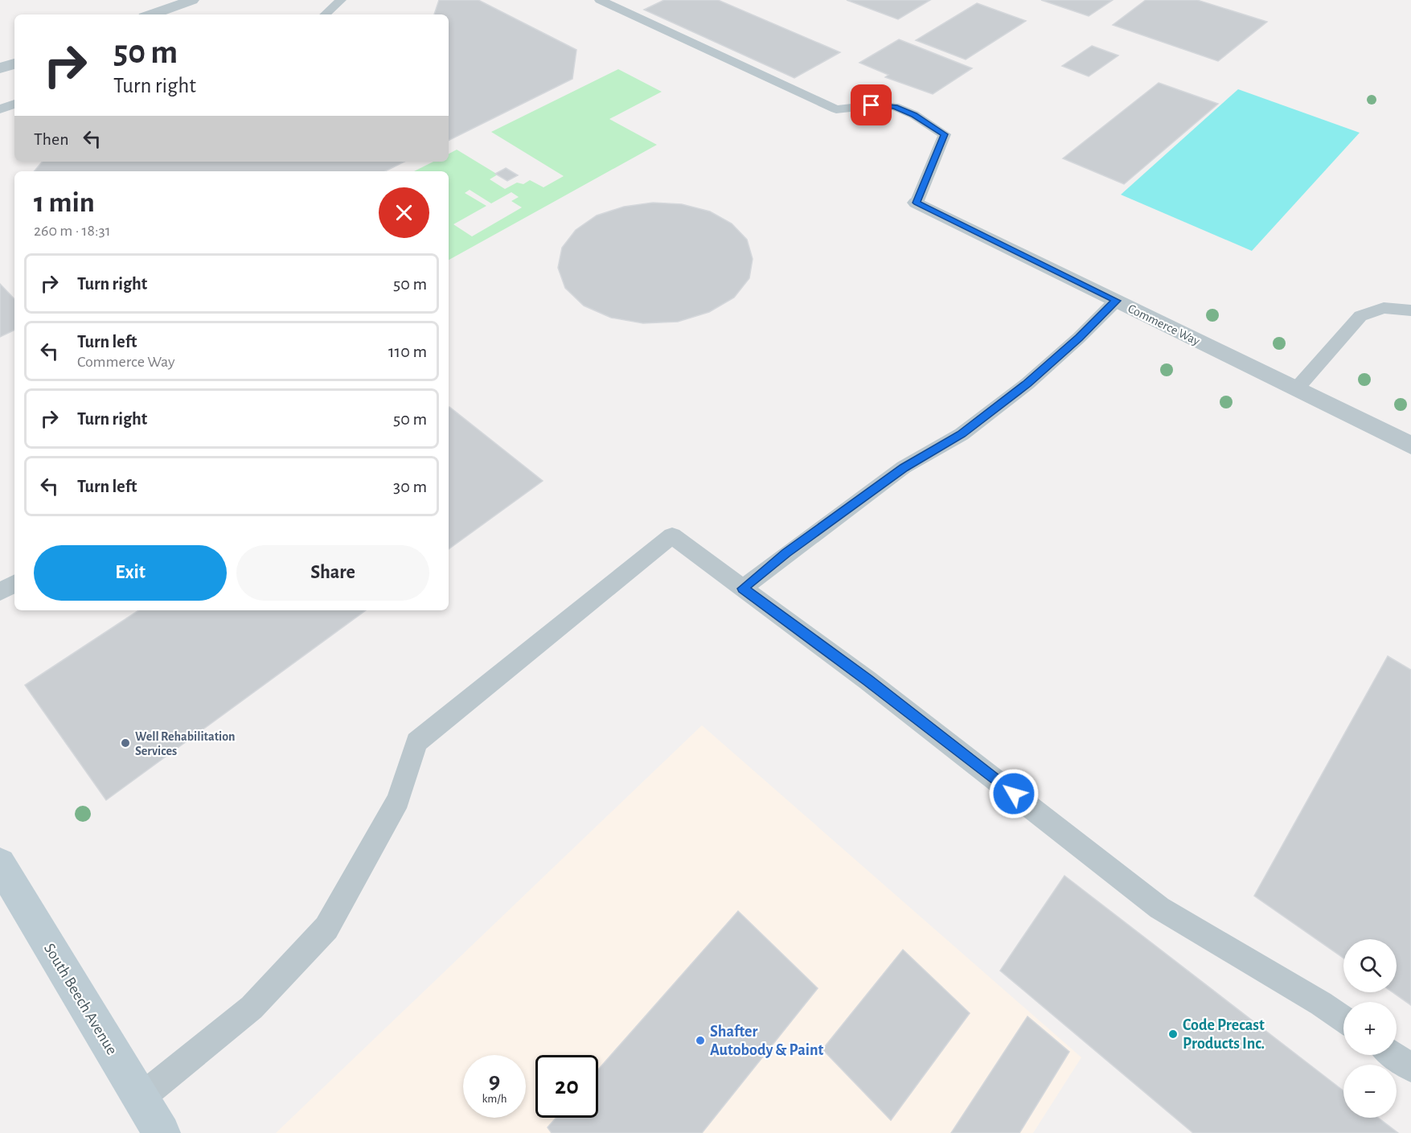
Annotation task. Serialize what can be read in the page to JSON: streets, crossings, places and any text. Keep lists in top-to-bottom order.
{
  "streets": {
    "main road": ["South Beech Avenue"],
    "street": ["Commerce Way"]
  },
  "places": ["Well Rehabilitation Services", "Code Precast Products Inc.", "Shafter Autobody & Paint"],
  "page": {
    "turn": ["50 m", "Turn right"],
    "then": "Then",
    "heading": ["1 min", "260 m · 18:31"],
    "list": [
      {
        "name": "Turn right",
        "value": "50 m"
      },
      {
        "name": "Turn left",
        "note": "Commerce Way",
        "value": "110 m"
      },
      {
        "name": "Turn right",
        "value": "50 m"
      },
      {
        "name": "Turn left",
        "value": "30 m"
      }
    ],
    "buttons": ["Exit", "Share"],
    "map_buttons": ["+", "−"],
    "speed": "9 km/h",
    "limit": "20"
  }
}
